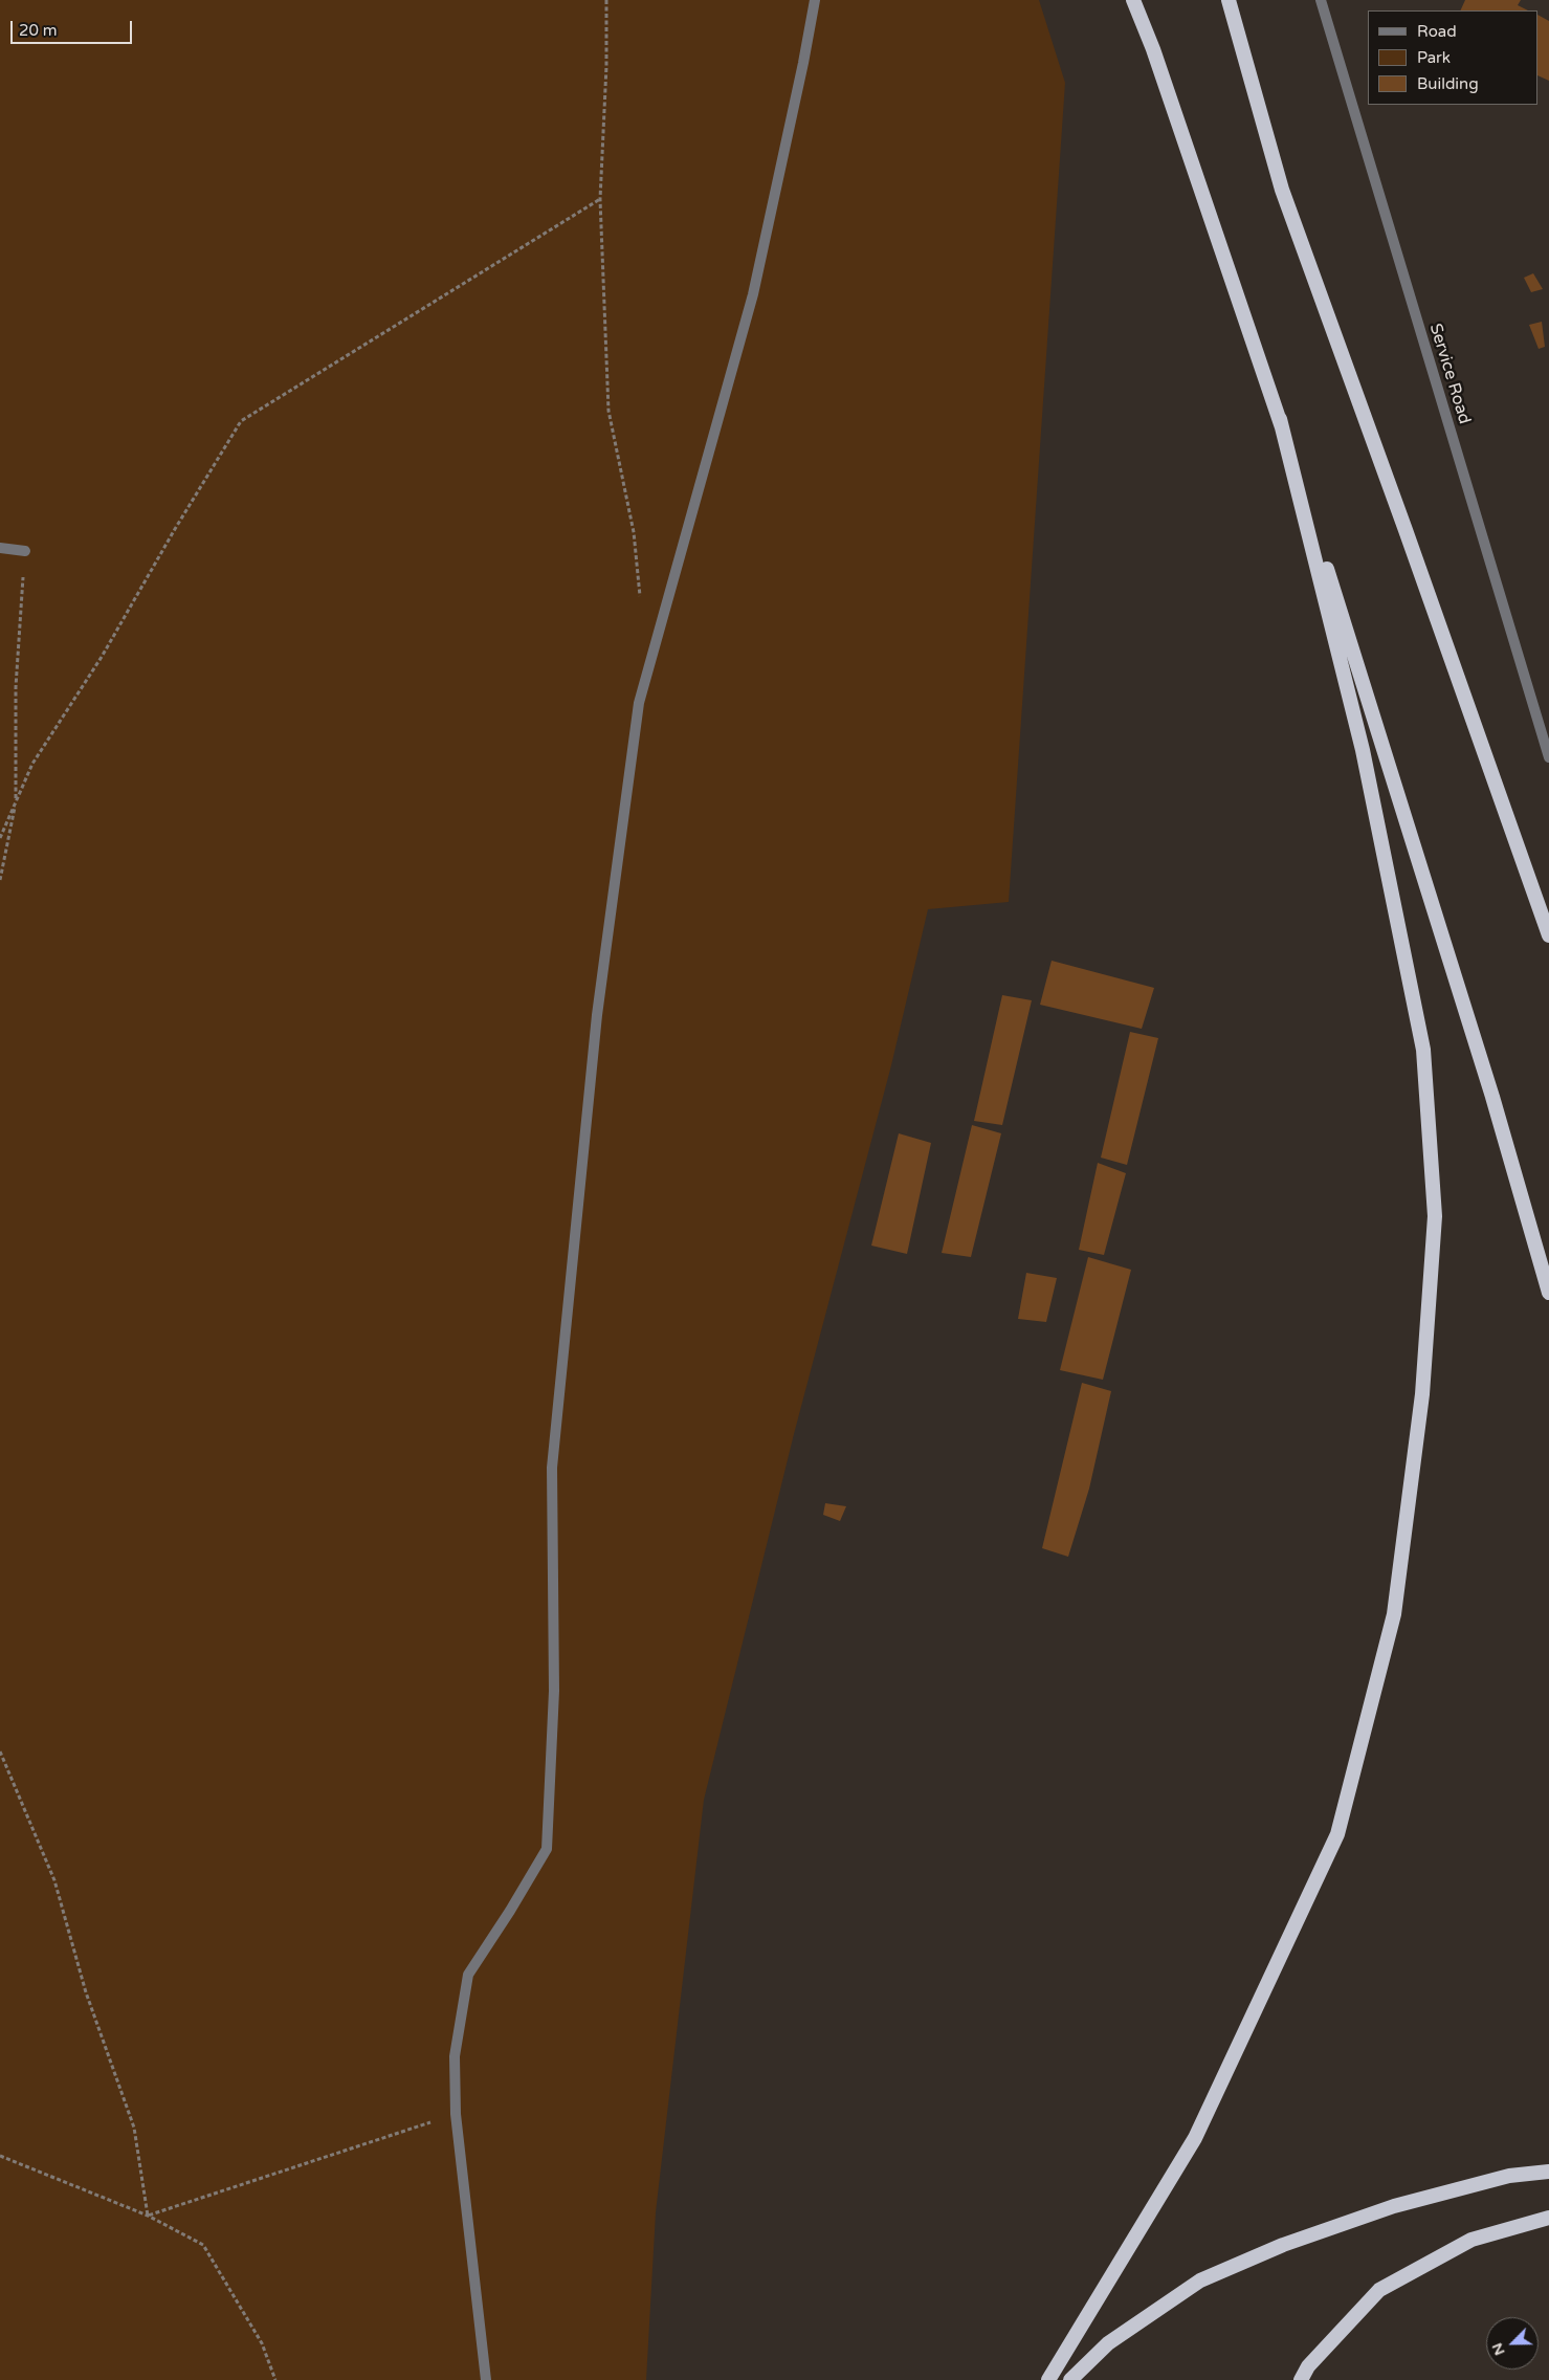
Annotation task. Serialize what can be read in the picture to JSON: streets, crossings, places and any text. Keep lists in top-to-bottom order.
{
  "streets": {
    "street": ["Service Road"]
  },
  "legend": ["Road", "Park", "Building"],
  "scale_bar": "20 m",
  "north": "bottom left"
}
